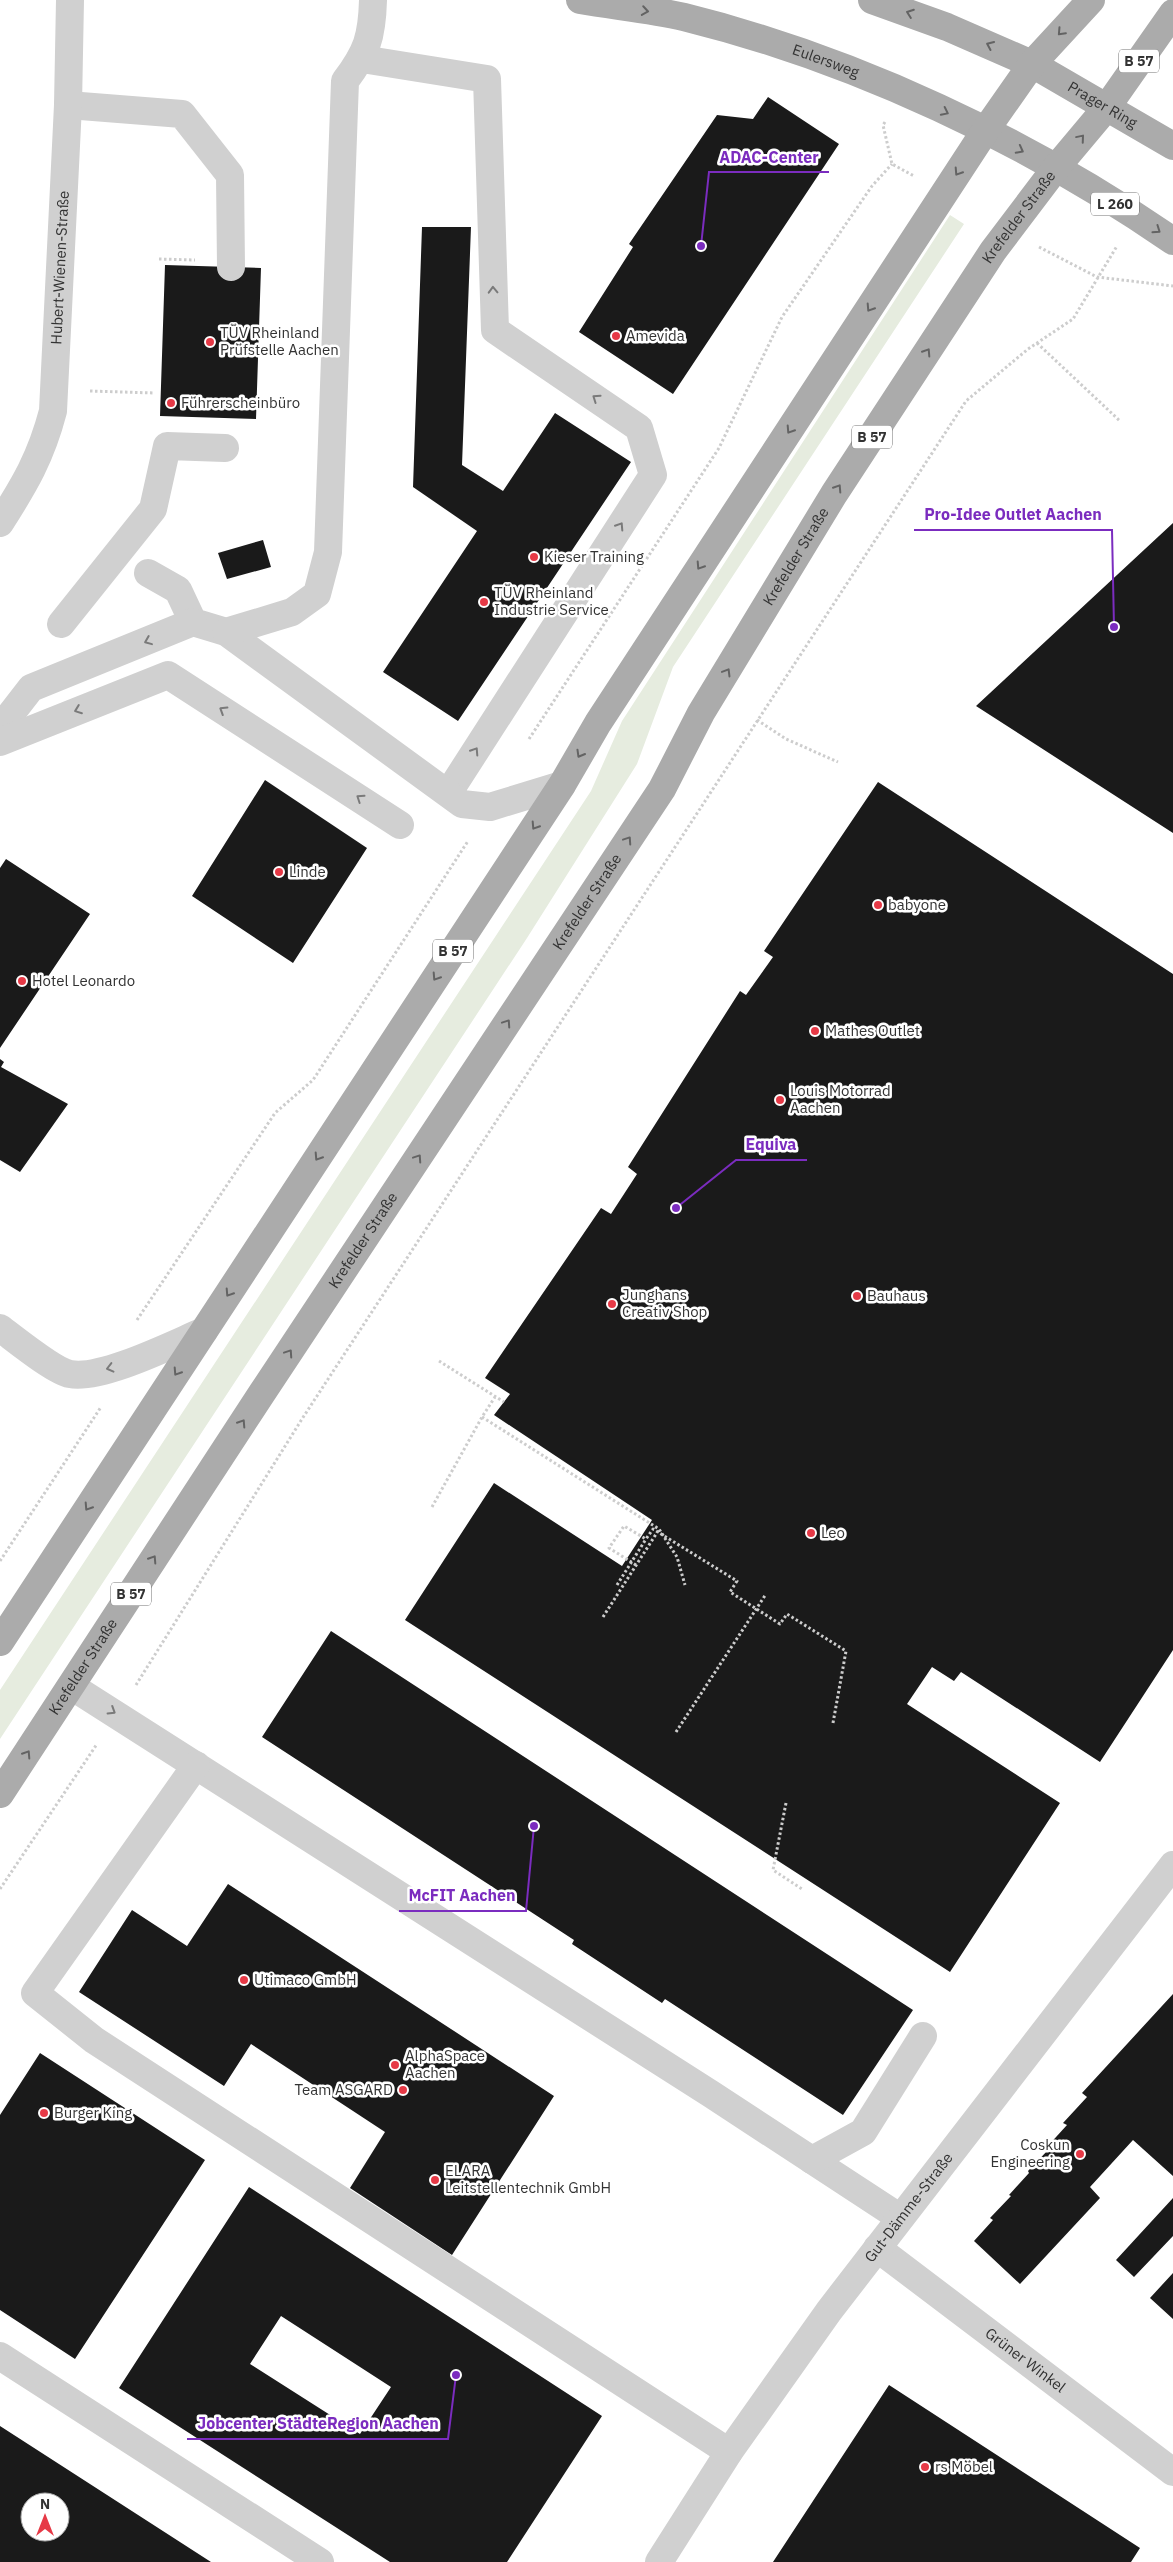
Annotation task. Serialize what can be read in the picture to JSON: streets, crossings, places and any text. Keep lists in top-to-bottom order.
{
  "streets": {
    "main road": [
      "Eulersweg",
      "B 57",
      "Prager Ring",
      "L 260",
      "Krefelder Straße"
    ],
    "street": ["Hubert-Wienen-Straße", "Gut-Dämme-Straße", "Grüner Winkel"]
  },
  "crossings": [
    ["Eulersweg", "B 57"],
    ["Eulersweg", "L 260"],
    ["Eulersweg", "Krefelder Straße"],
    ["B 57", "Prager Ring"],
    ["Prager Ring", "Krefelder Straße"],
    ["L 260", "Krefelder Straße"],
    ["Gut-Dämme-Straße", "Grüner Winkel"]
  ],
  "places": [
    "ADAC-Center",
    "Amevida",
    "TÜV Rheinland Prüfstelle Aachen",
    "Führerscheinbüro",
    "Kieser Training",
    "TÜV Rheinland Industrie Service",
    "Pro-Idee Outlet Aachen",
    "Linde",
    "babyone",
    "Hotel Leonardo",
    "Mathes Outlet",
    "Louis Motorrad Aachen",
    "Equiva",
    "Bauhaus",
    "Junghans Creativ Shop",
    "Leo",
    "McFIT Aachen",
    "Utimaco GmbH",
    "AlphaSpace Aachen",
    "Team ASGARD",
    "Burger King",
    "Coskun Engineering",
    "ELARA Leitstellentechnik GmbH",
    "Jobcenter StädteRegion Aachen",
    "rs Möbel"
  ],
  "north": "top"
}
